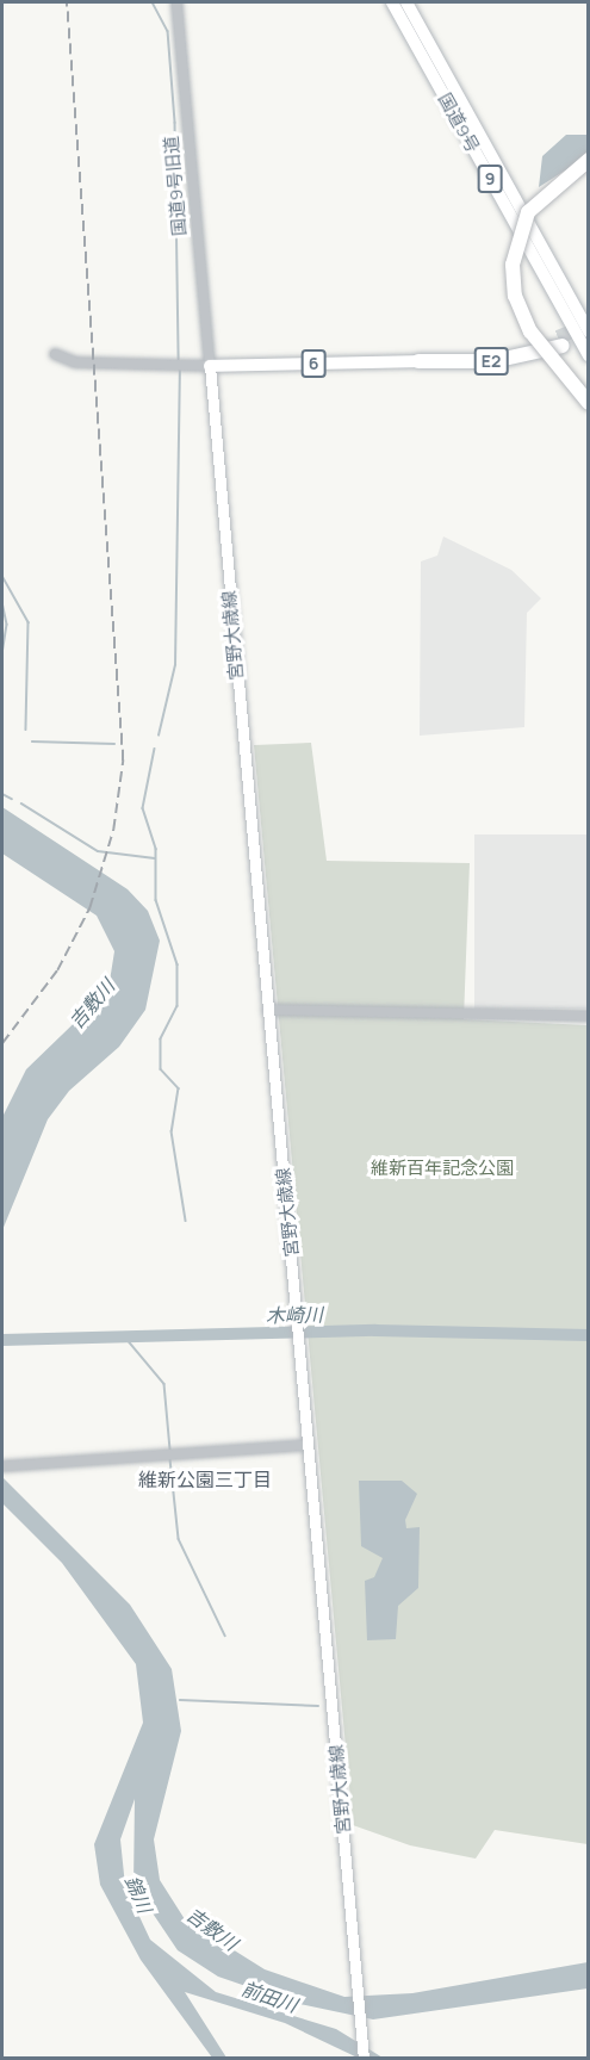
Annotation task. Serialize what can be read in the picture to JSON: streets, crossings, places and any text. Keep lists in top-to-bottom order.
{
  "streets": {
    "highway": ["E2"],
    "main road": [
      "国道9号",
      "9",
      "6",
      "宮野大歳線"
    ],
    "street": ["国道9号旧道"]
  },
  "crossings": [
    ["国道9号旧道", "6"],
    ["国道9号旧道", "宮野大歳線"],
    ["E2", "6"],
    ["6", "宮野大歳線"]
  ],
  "districts": ["維新公園三丁目"],
  "water": [
    "吉敷川",
    "木崎川",
    "錦川",
    "前田川"
  ],
  "parks": ["維新百年記念公園"]
}
